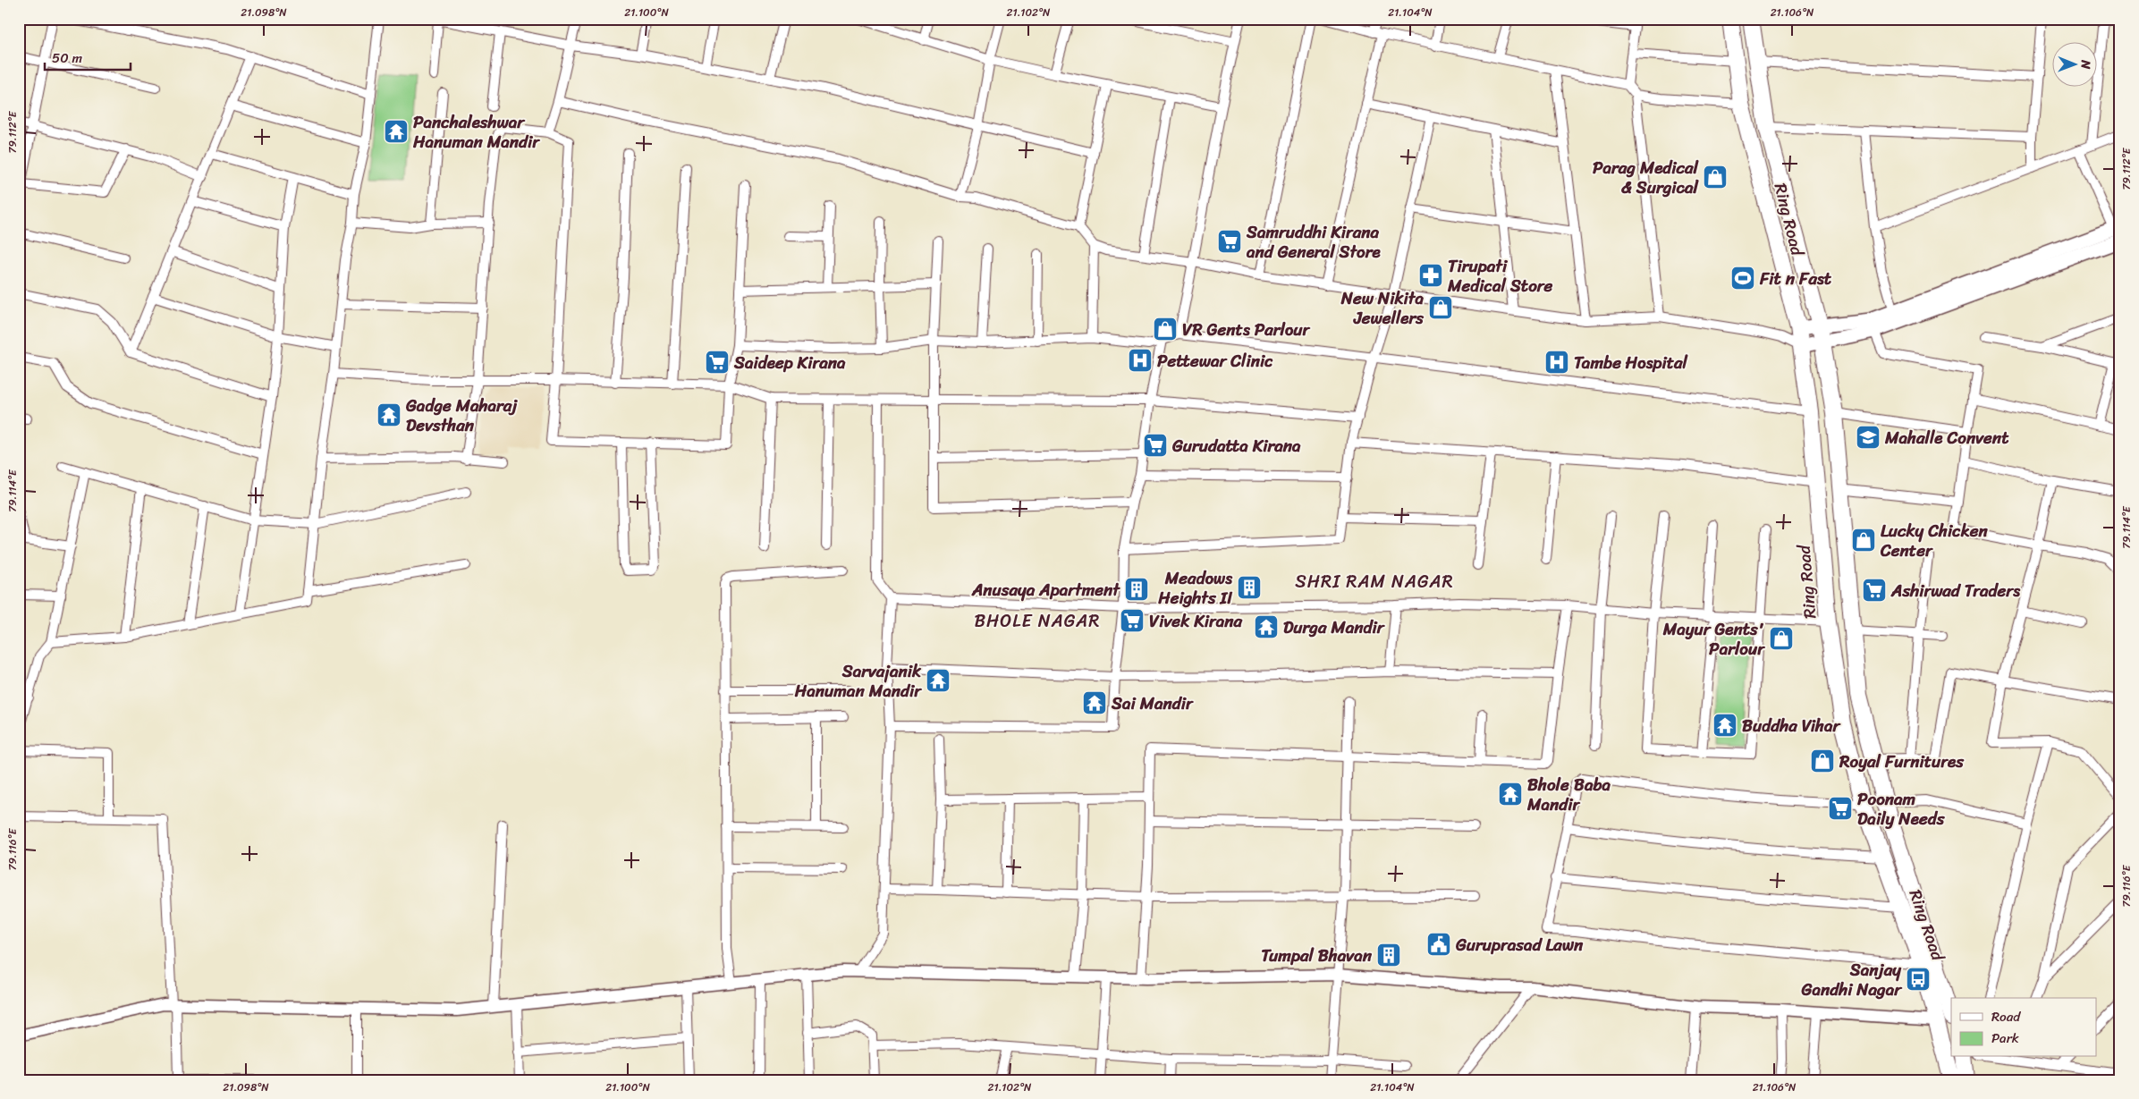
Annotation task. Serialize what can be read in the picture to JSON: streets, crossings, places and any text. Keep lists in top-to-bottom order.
{
  "streets": {
    "highway": ["Ring Road"]
  },
  "districts": ["SHRI RAM NAGAR", "BHOLE NAGAR"],
  "places": {
    "temple": [
      "Panchaleshwar Hanuman Mandir",
      "Gadge Maharaj Devsthan",
      "Durga Mandir",
      "Sarvajanik Hanuman Mandir",
      "Sai Mandir",
      "Buddha Vihar",
      "Bhole Baba Mandir"
    ],
    "shop": [
      "Parag Medical & Surgical",
      "New Nikita Jewellers",
      "VR Gents Parlour",
      "Lucky Chicken Center",
      "Mayur Gents' Parlour",
      "Royal Furnitures"
    ],
    "supermarket": [
      "Samruddhi Kirana and General Store",
      "Saideep Kirana",
      "Gurudatta Kirana",
      "Ashirwad Traders",
      "Vivek Kirana",
      "Poonam Daily Needs"
    ],
    "pharmacy": ["Tirupati Medical Store"],
    "sports": ["Fit n Fast"],
    "hospital": ["Pettewar Clinic", "Tambe Hospital"],
    "school or university": ["Mahalle Convent"],
    "building": ["Meadows Heights II", "Anusaya Apartment", "Tumpal Bhavan"],
    "public building": ["Guruprasad Lawn"],
    "bus stop": ["Sanjay Gandhi Nagar"]
  },
  "legend": ["Road", "Park"],
  "scale_bar": "50 m",
  "north": "right",
  "coordinates": [
    "21.098°N",
    "21.100°N",
    "21.102°N",
    "21.104°N",
    "21.106°N",
    "79.112°E",
    "79.114°E",
    "79.116°E"
  ]
}
